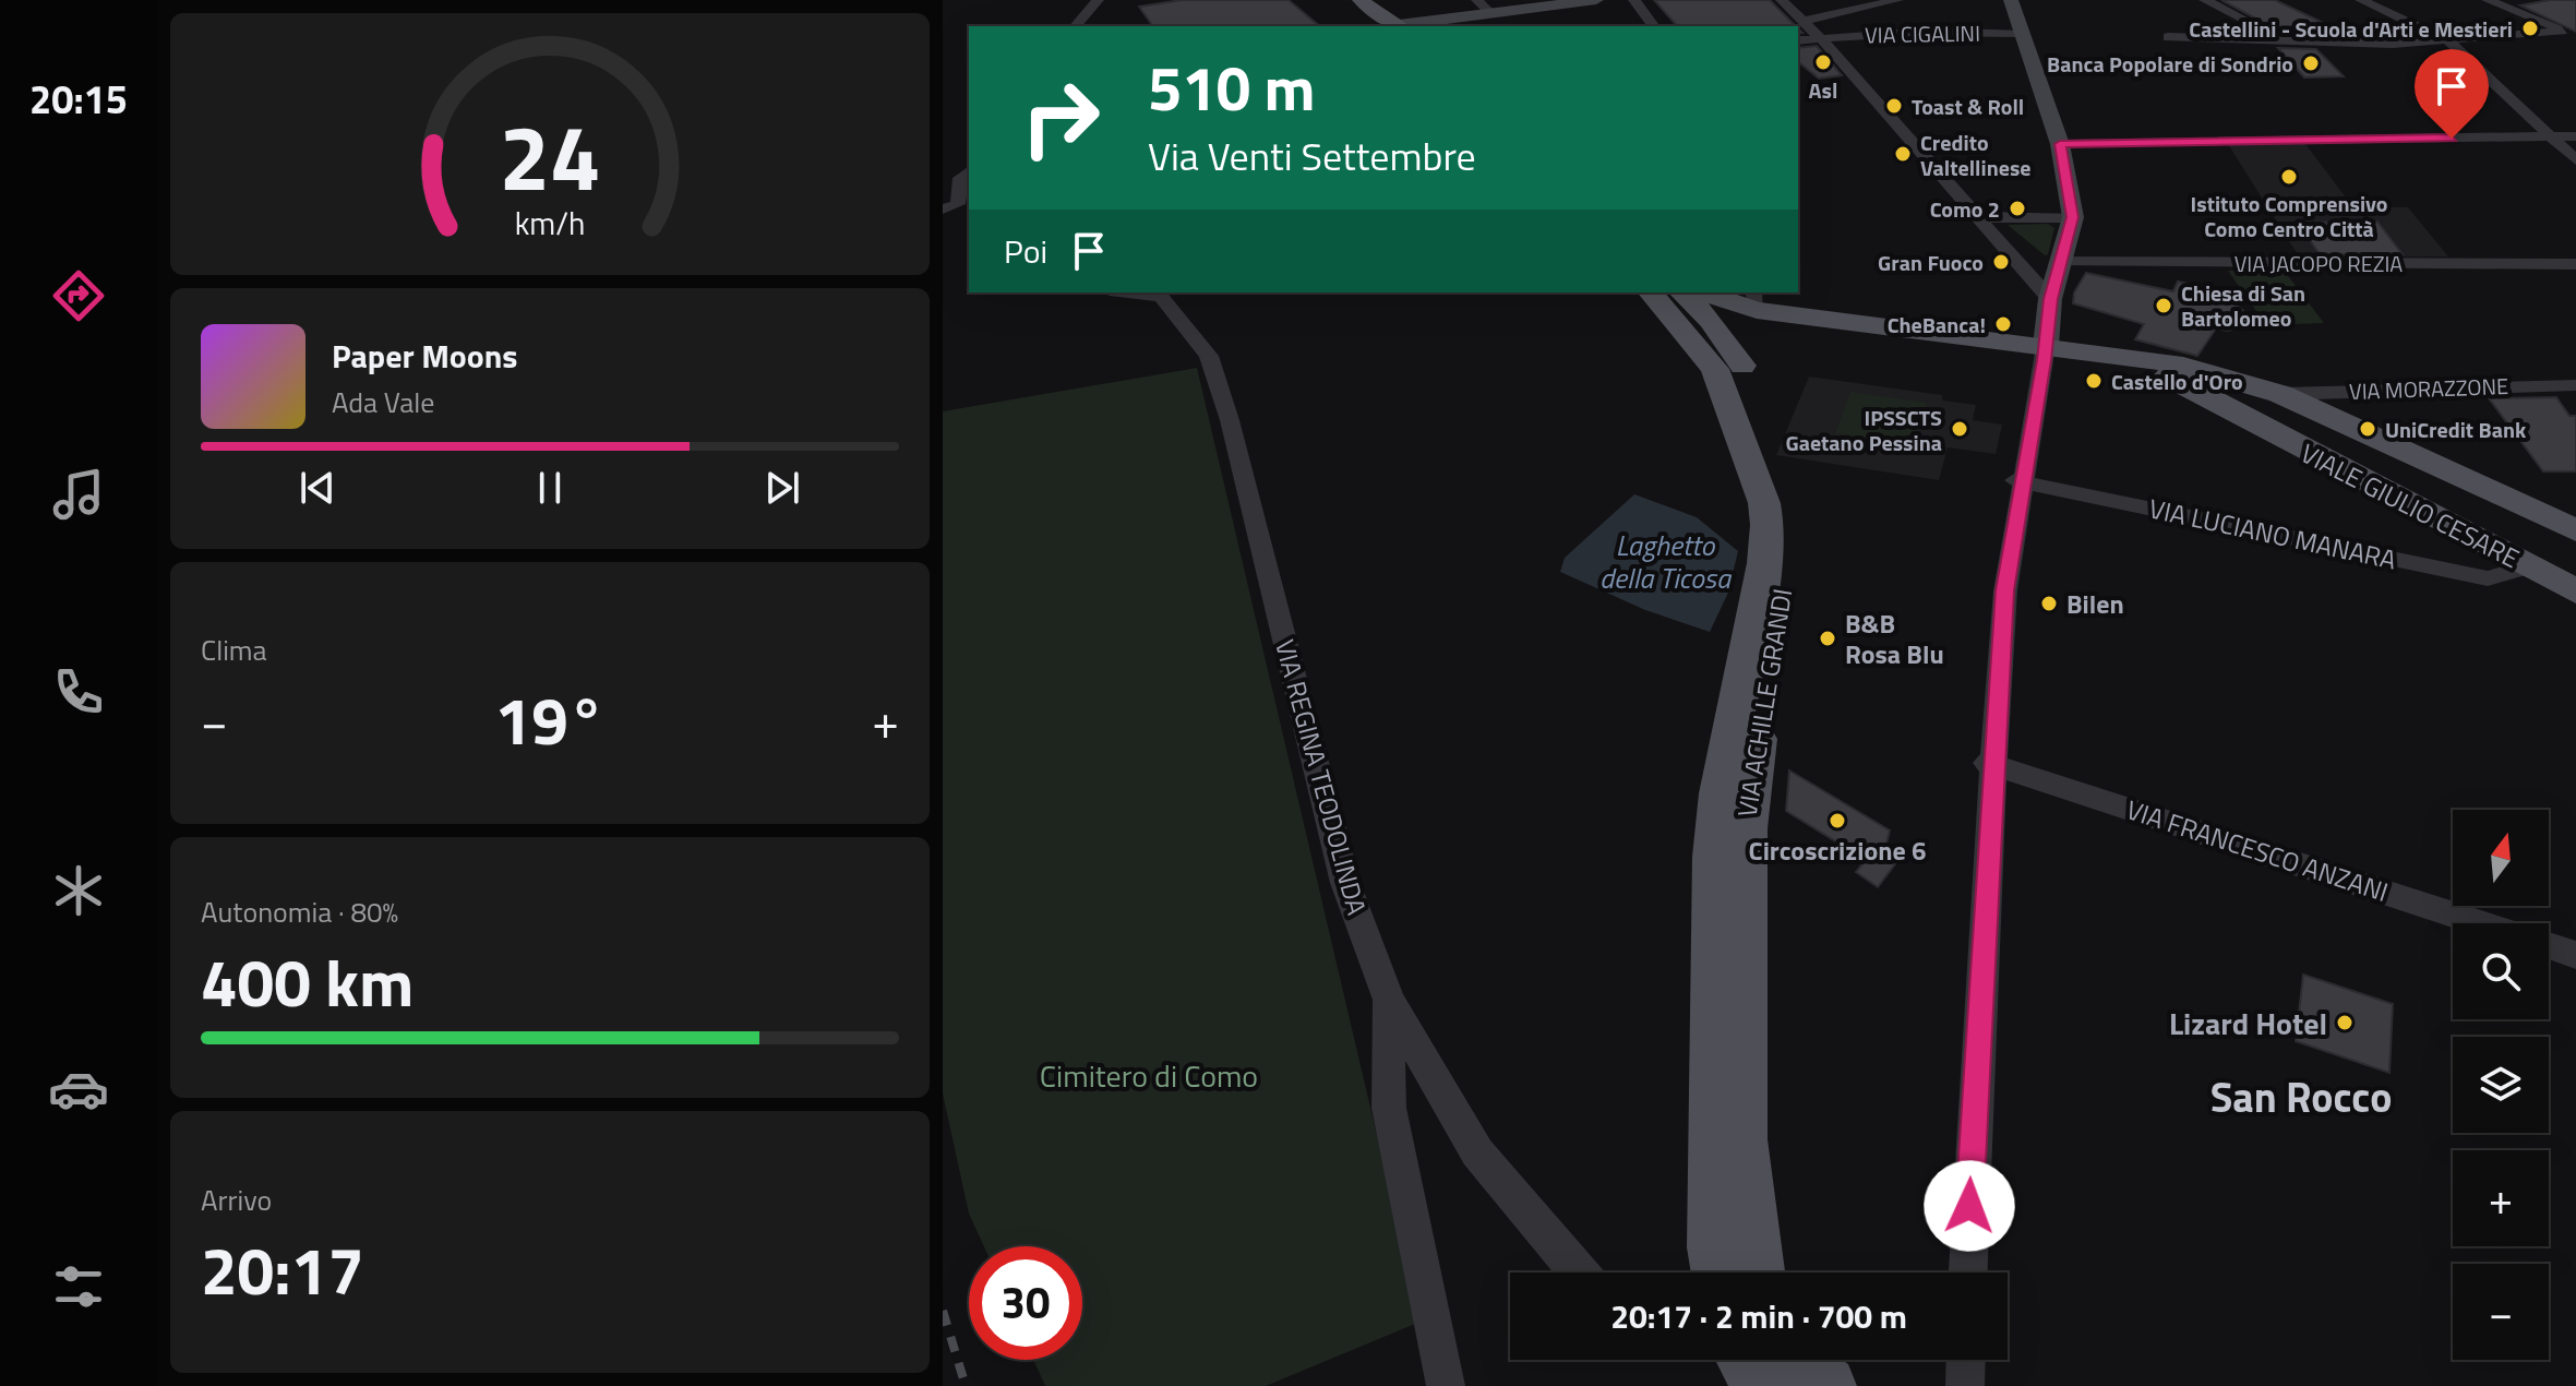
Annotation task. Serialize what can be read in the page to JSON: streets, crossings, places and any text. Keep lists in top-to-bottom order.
{
  "streets": {
    "main road": ["VIALE GIULIO CESARE", "VIA ACHILLE GRANDI"],
    "street": [
      "VIA CIGALINI",
      "VIA JACOPO REZIA",
      "VIA MORAZZONE",
      "VIA LUCIANO MANARA",
      "VIA REGINA TEODOLINDA",
      "VIA FRANCESCO ANZANI"
    ]
  },
  "crossings": [
    ["VIA MORAZZONE", "VIALE GIULIO CESARE"],
    ["VIALE GIULIO CESARE", "VIA LUCIANO MANARA"]
  ],
  "districts": ["San Rocco"],
  "water": ["Laghetto della Ticosa"],
  "parks": ["Cimitero di Como"],
  "places": [
    "Castellini - Scuola d'Arti e Mestieri",
    "Asl",
    "Banca Popolare di Sondrio",
    "Toast & Roll",
    "Credito Valtellinese",
    "Istituto Comprensivo Como Centro Città",
    "Como 2",
    "Gran Fuoco",
    "Chiesa di San Bartolomeo",
    "CheBanca!",
    "Castello d'Oro",
    "IPSSCTS Gaetano Pessina",
    "UniCredit Bank",
    "Bilen",
    "B&B Rosa Blu",
    "Circoscrizione 6",
    "Lizard Hotel"
  ],
  "north": "top",
  "page": {
    "tabs": "20:15",
    "turn": ["510 m", "Via Venti Settembre"],
    "then": "Poi",
    "song": ["Paper Moons", "Ada Vale"],
    "tile": [
      "Clima",
      ["Autonomia · 80%", "400 km"],
      ["Arrivo", "20:17"]
    ],
    "heat": ["−", "19°", "+"],
    "map_buttons": ["+", "−"],
    "limit": "30",
    "trip": "20:17 · 2 min · 700 m",
    "gauge": ["24", "km/h"]
  }
}
